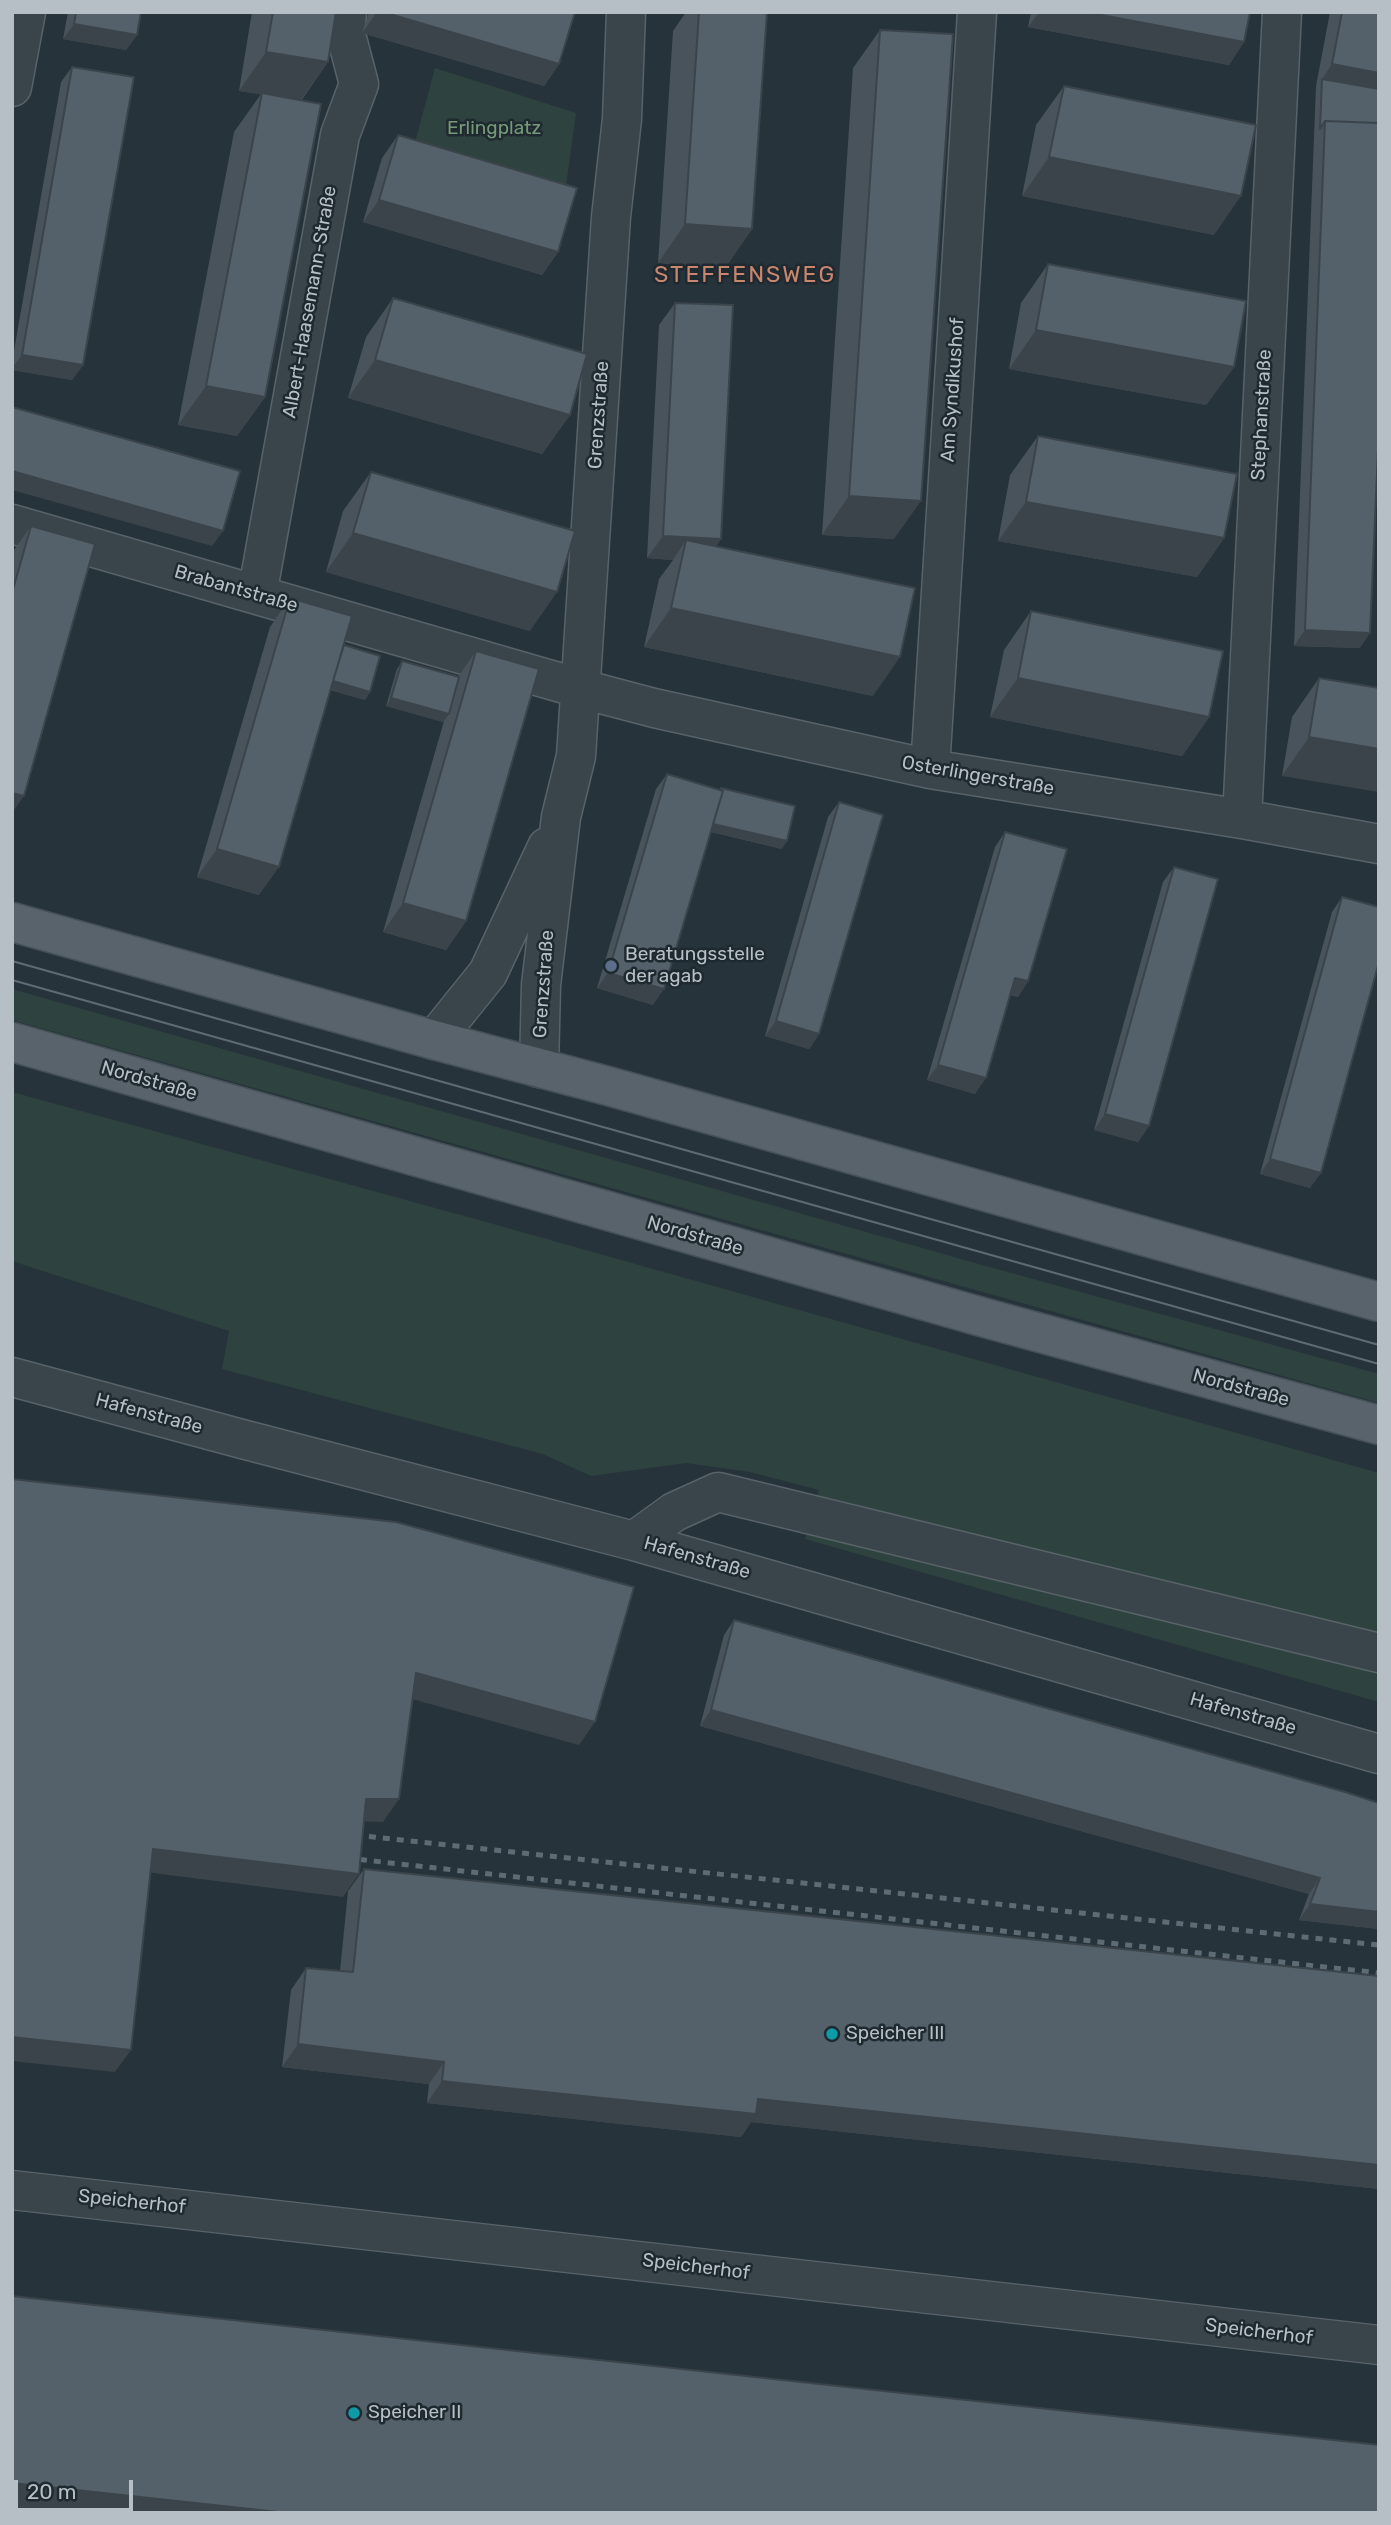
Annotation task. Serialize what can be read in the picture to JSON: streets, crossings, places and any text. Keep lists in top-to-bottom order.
{
  "streets": {
    "main road": ["Nordstraße"],
    "street": [
      "Albert-Haasemann-Straße",
      "Am Syndikushof",
      "Grenzstraße",
      "Stephanstraße",
      "Brabantstraße",
      "Osterlingerstraße",
      "Hafenstraße",
      "Speicherhof"
    ]
  },
  "crossings": [
    ["Albert-Haasemann-Straße", "Brabantstraße"],
    ["Am Syndikushof", "Osterlingerstraße"],
    ["Grenzstraße", "Brabantstraße"],
    ["Grenzstraße", "Osterlingerstraße"],
    ["Stephanstraße", "Osterlingerstraße"],
    ["Brabantstraße", "Osterlingerstraße"]
  ],
  "districts": ["STEFFENSWEG"],
  "parks": ["Erlingplatz"],
  "places": ["Beratungsstelle der agab", "Speicher III", "Speicher II"],
  "scale_bar": "20 m"
}
